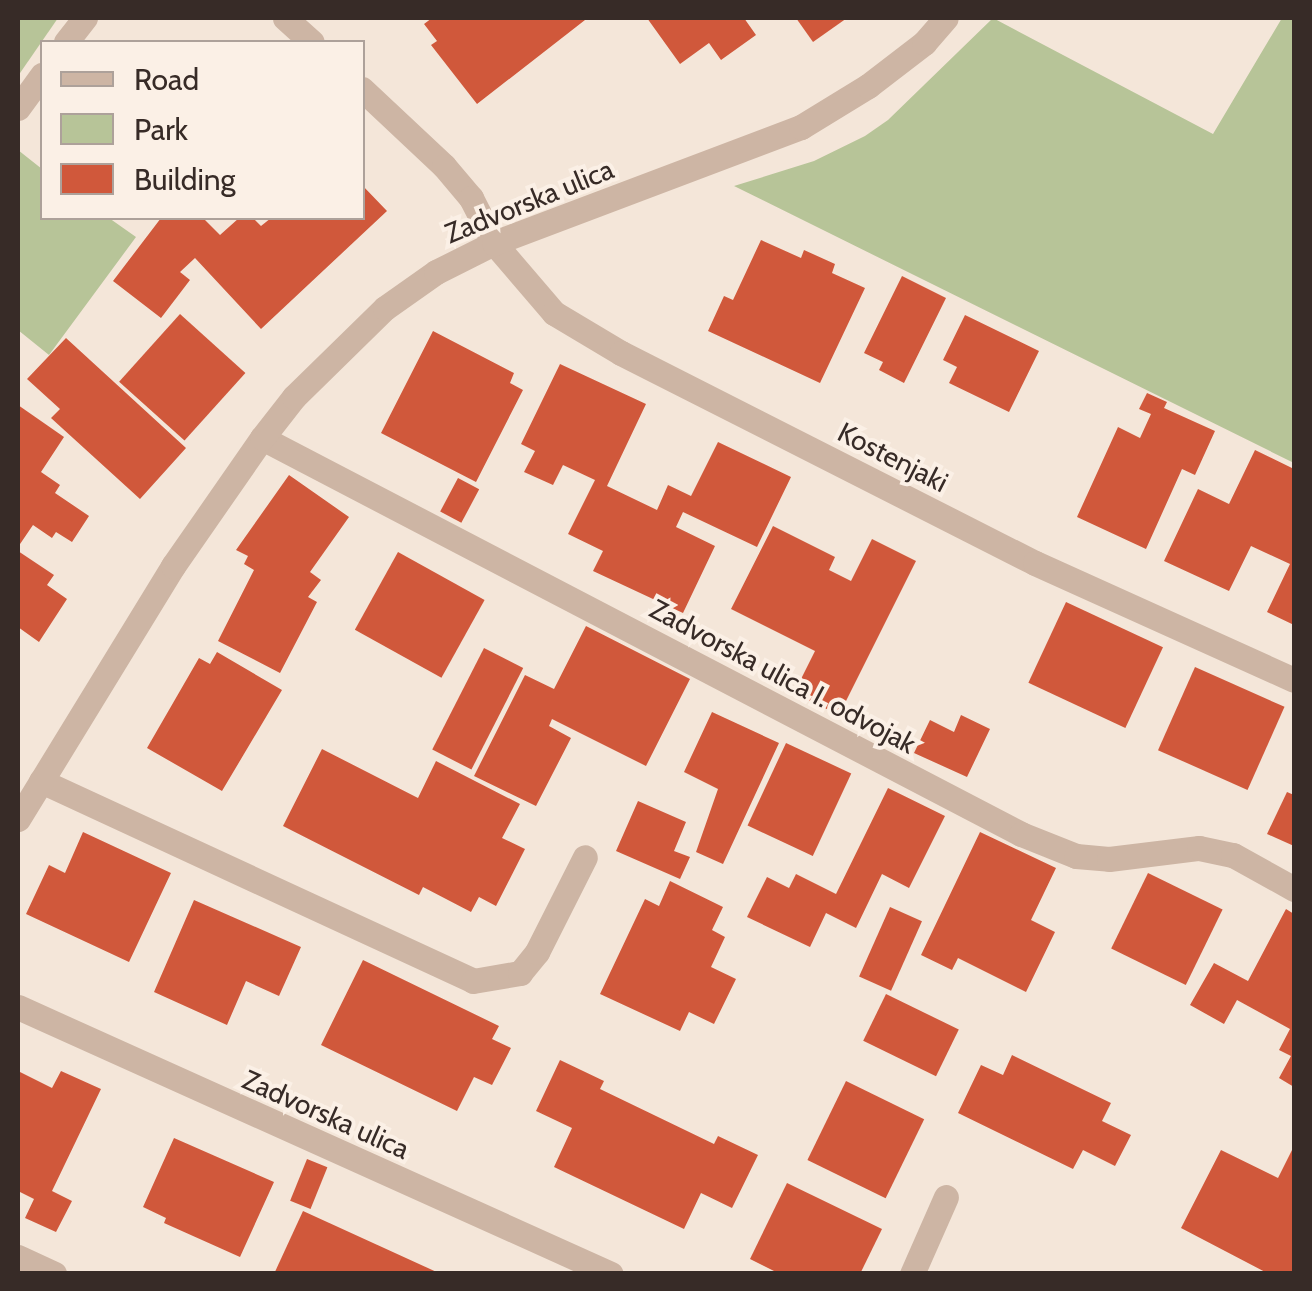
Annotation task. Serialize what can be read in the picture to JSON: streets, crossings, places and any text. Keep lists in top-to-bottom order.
{
  "streets": {
    "street": ["Zadvorska ulica", "Kostenjaki", "Zadvorska ulica I. odvojak"]
  },
  "crossings": [
    ["Zadvorska ulica", "Kostenjaki"],
    ["Zadvorska ulica", "Zadvorska ulica I. odvojak"]
  ],
  "legend": ["Road", "Park", "Building"]
}
